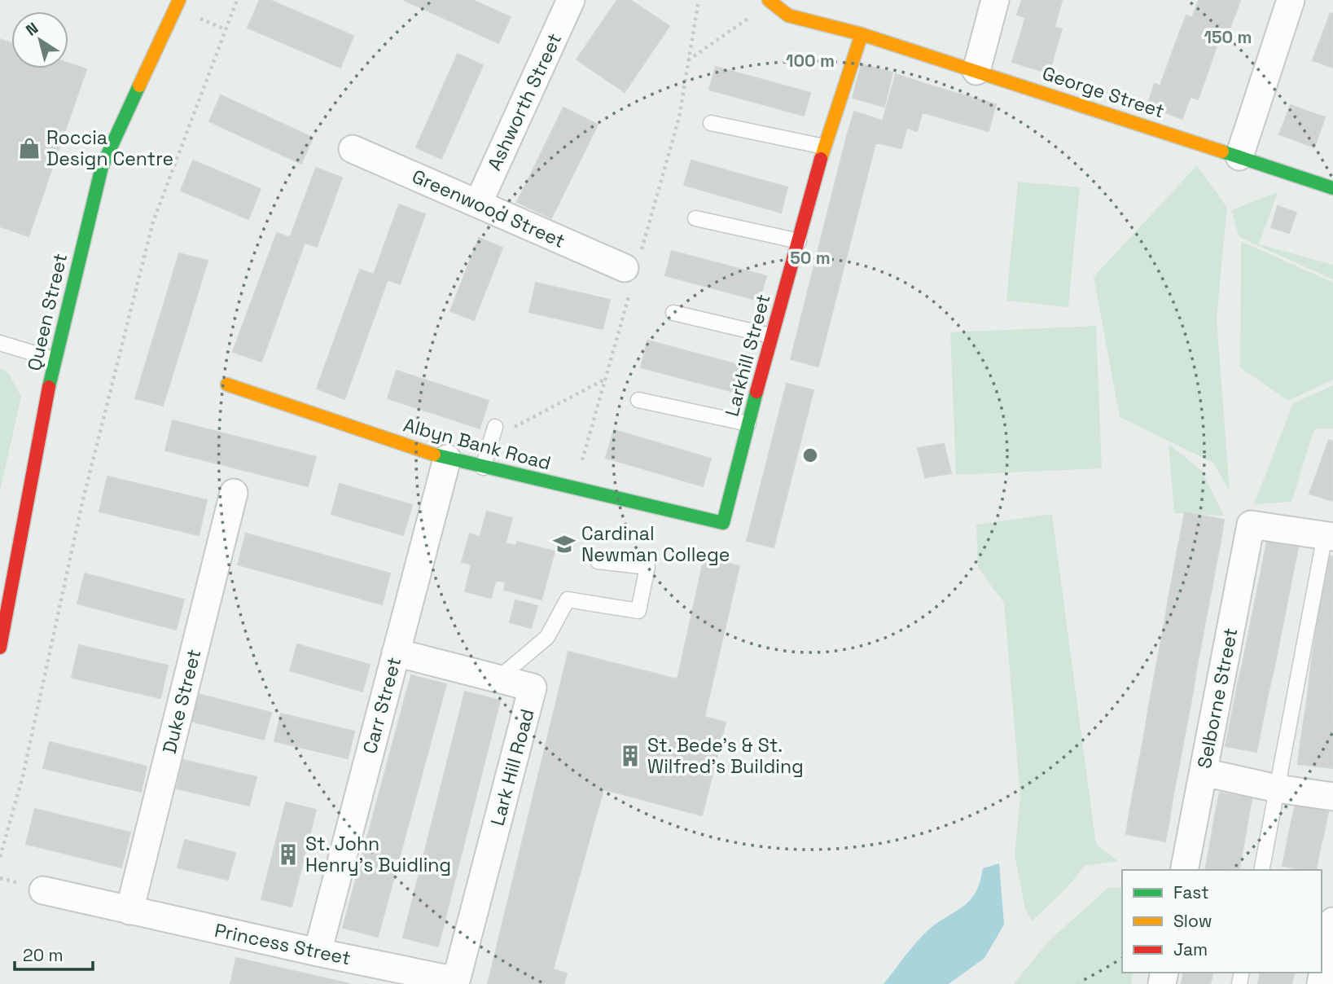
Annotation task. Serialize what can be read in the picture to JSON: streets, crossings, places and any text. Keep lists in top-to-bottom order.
{
  "streets": {
    "street": [
      "George Street",
      "Ashworth Street",
      "Greenwood Street",
      "Queen Street",
      "Larkhill Street",
      "Albyn Bank Road",
      "Selborne Street",
      "Duke Street",
      "Carr Street",
      "Lark Hill Road",
      "Princess Street"
    ]
  },
  "crossings": [
    ["George Street", "Larkhill Street"],
    ["Ashworth Street", "Greenwood Street"],
    ["Larkhill Street", "Albyn Bank Road"],
    ["Albyn Bank Road", "Carr Street"],
    ["Duke Street", "Princess Street"],
    ["Carr Street", "Lark Hill Road"],
    ["Carr Street", "Princess Street"],
    ["Lark Hill Road", "Princess Street"]
  ],
  "places": {
    "shop": ["Roccia Design Centre"],
    "school or university": ["Cardinal Newman College"],
    "building": ["St. Bede's & St. Wilfred's Building", "St. John Henry's Buidling"]
  },
  "legend": ["Fast", "Slow", "Jam"],
  "scale_bar": "20 m",
  "north": "top left",
  "rings": ["150 m", "100 m", "50 m"]
}
